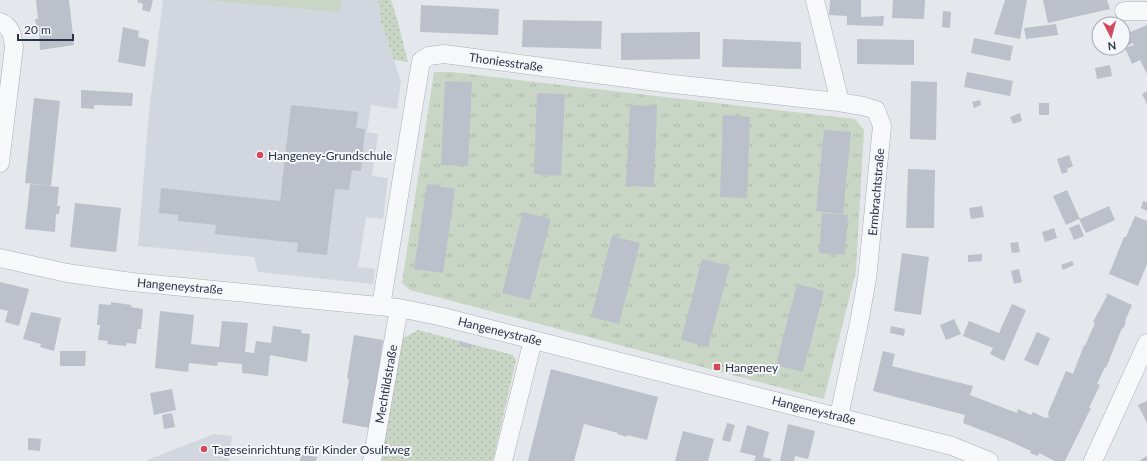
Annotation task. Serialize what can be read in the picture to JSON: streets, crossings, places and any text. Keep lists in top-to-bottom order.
{
  "streets": {
    "street": [
      "Thoniesstraße",
      "Ermbrachtstraße",
      "Hangeneystraße",
      "Mechtildstraße"
    ]
  },
  "crossings": [
    ["Thoniesstraße", "Ermbrachtstraße"],
    ["Thoniesstraße", "Hangeneystraße"],
    ["Ermbrachtstraße", "Hangeneystraße"],
    ["Hangeneystraße", "Mechtildstraße"]
  ],
  "places": {
    "other": ["Hangeney-Grundschule", "Tageseinrichtung für Kinder Osulfweg"],
    "transit": ["Hangeney"]
  },
  "scale_bar": "20 m",
  "north": "bottom"
}
